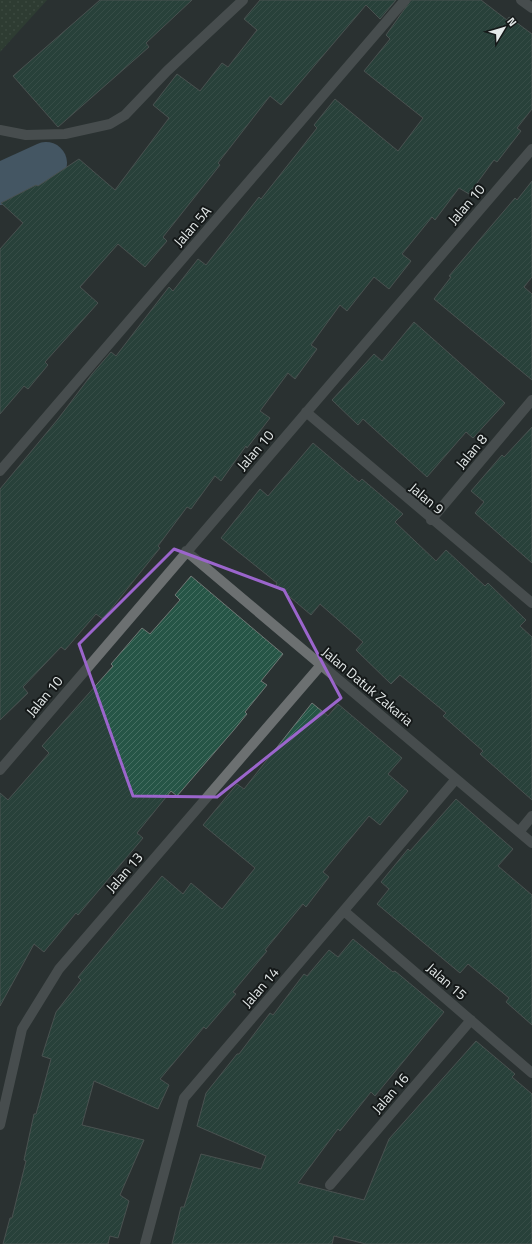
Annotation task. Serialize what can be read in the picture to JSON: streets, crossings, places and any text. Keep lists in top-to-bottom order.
{
  "streets": {
    "street": [
      "Jalan 10",
      "Jalan 5A",
      "Jalan 8",
      "Jalan 9",
      "Jalan Datuk Zakaria",
      "Jalan 13",
      "Jalan 15",
      "Jalan 14",
      "Jalan 16"
    ]
  },
  "crossings": [
    ["Jalan 10", "Jalan 9"],
    ["Jalan 10", "Jalan Datuk Zakaria"],
    ["Jalan 8", "Jalan 9"],
    ["Jalan Datuk Zakaria", "Jalan 13"],
    ["Jalan Datuk Zakaria", "Jalan 14"],
    ["Jalan 15", "Jalan 14"],
    ["Jalan 15", "Jalan 16"]
  ],
  "north": "top right"
}
